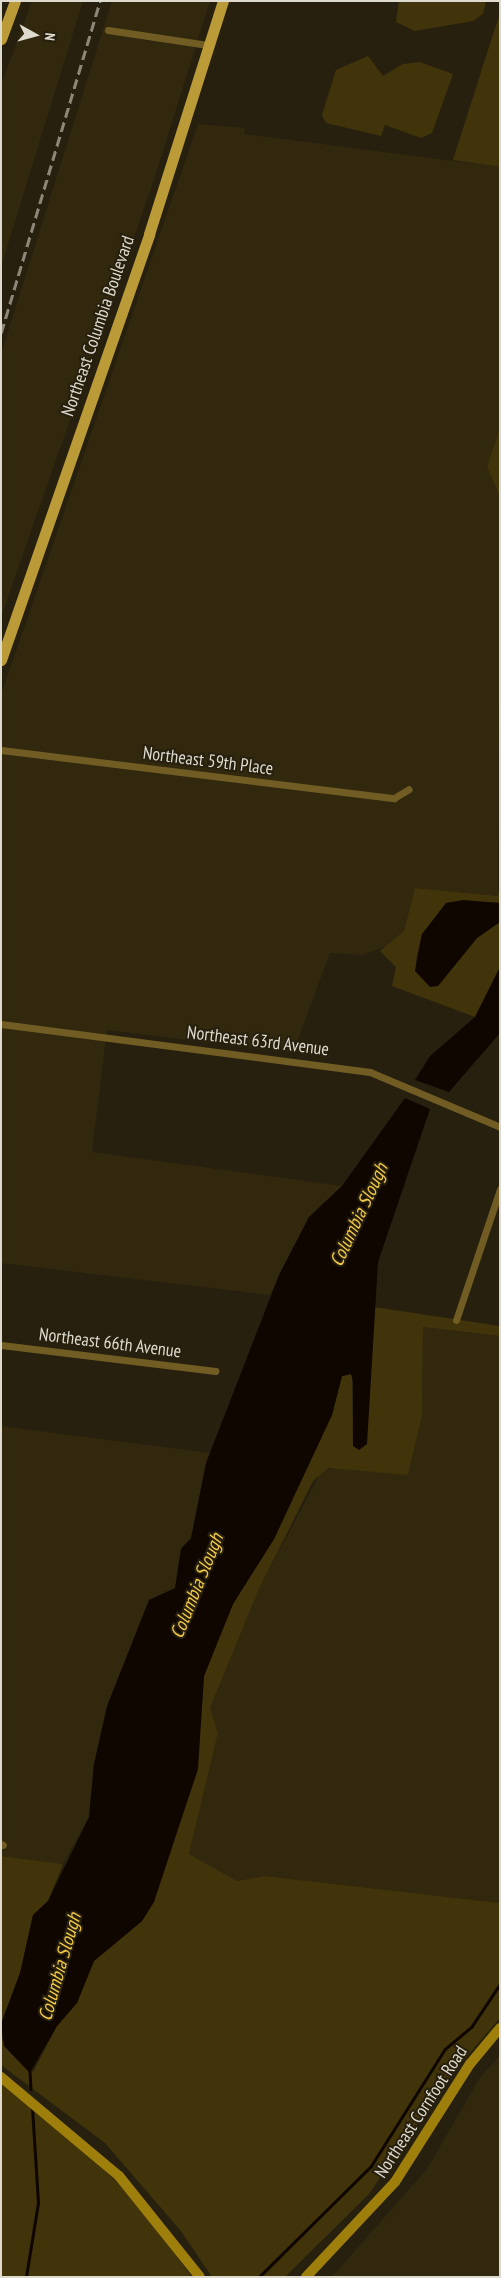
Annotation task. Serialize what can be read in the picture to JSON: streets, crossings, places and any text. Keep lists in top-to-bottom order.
{
  "streets": {
    "main road": ["Northeast Columbia Boulevard"],
    "street": [
      "Northeast 59th Place",
      "Northeast 63rd Avenue",
      "Northeast 66th Avenue",
      "Northeast Cornfoot Road"
    ]
  },
  "water": ["Columbia Slough"],
  "north": "right"
}
